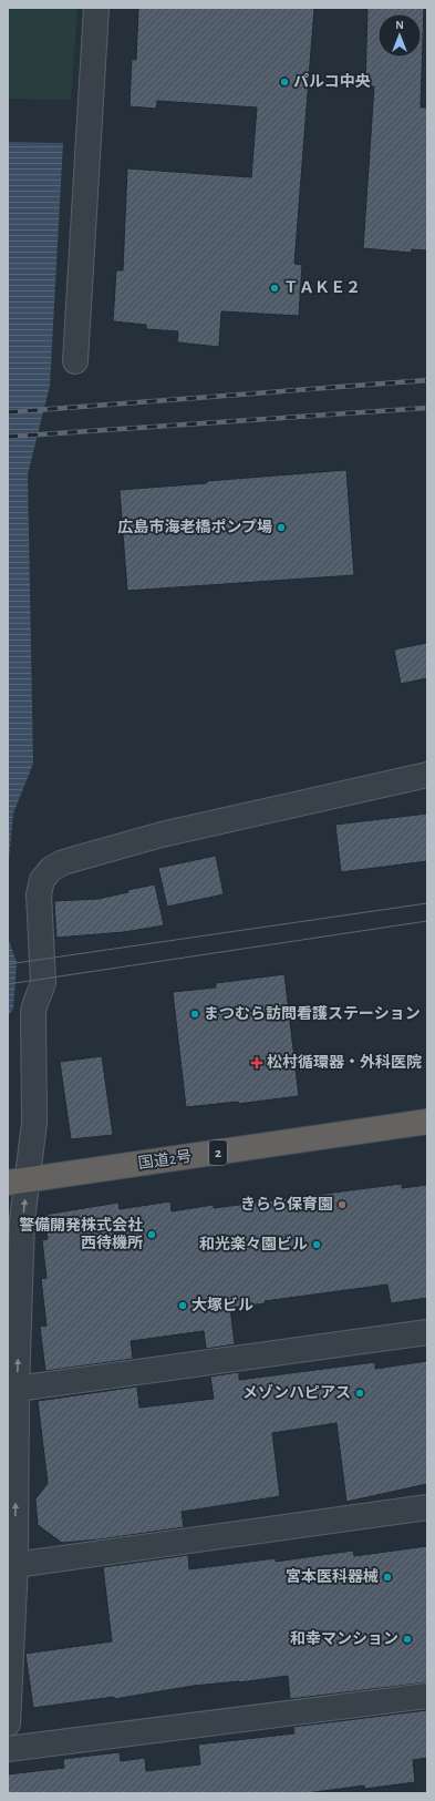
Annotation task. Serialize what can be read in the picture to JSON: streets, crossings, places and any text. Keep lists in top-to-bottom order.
{
  "streets": {
    "highway": ["2", "国道2号"]
  },
  "places": {
    "other": [
      "パルコ中央",
      "ＴＡＫＥ２",
      "広島市海老橋ポンプ場",
      "まつむら訪問看護ステーション",
      "きらら保育園",
      "警備開発株式会社 西待機所",
      "和光楽々園ビル",
      "大塚ビル",
      "メゾンハピアス",
      "宮本医科器械",
      "和幸マンション"
    ],
    "health": ["松村循環器・外科医院"]
  },
  "north": "top"
}
